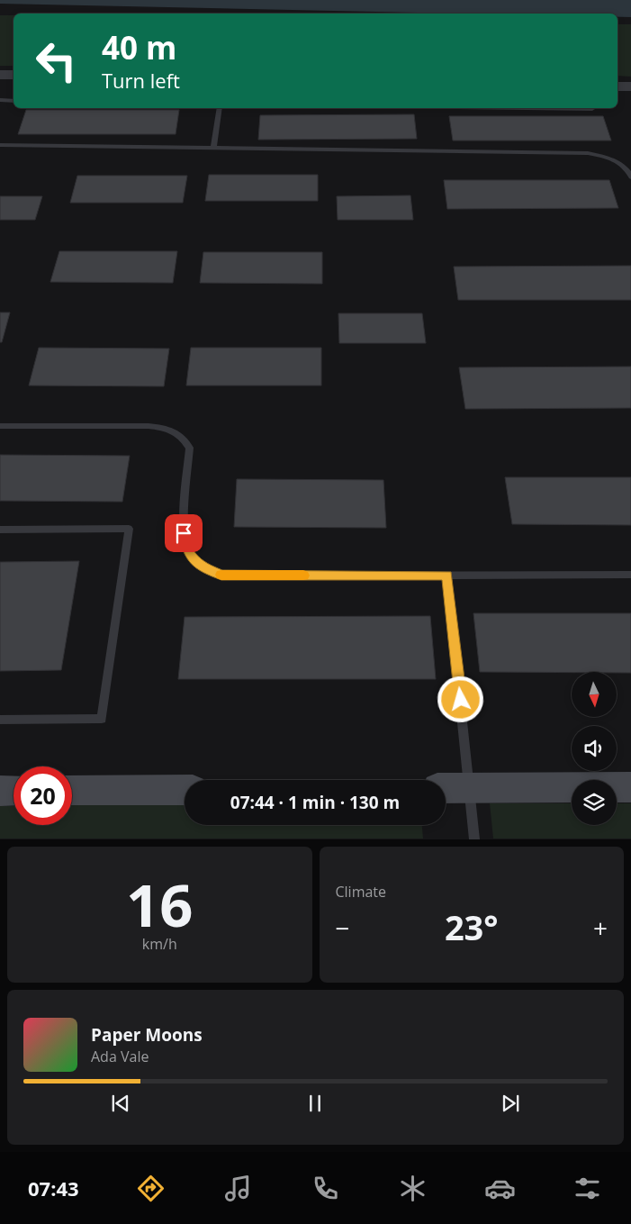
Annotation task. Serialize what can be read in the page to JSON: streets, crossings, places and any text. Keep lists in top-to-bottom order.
{
  "north": "bottom",
  "page": {
    "turn": ["40 m", "Turn left"],
    "limit": "20",
    "trip": "07:44 · 1 min · 130 m",
    "tile": [
      ["16", "km/h"],
      "Climate"
    ],
    "heat": ["−", "23°", "+"],
    "song": ["Paper Moons", "Ada Vale"],
    "tabs": "07:43"
  }
}
